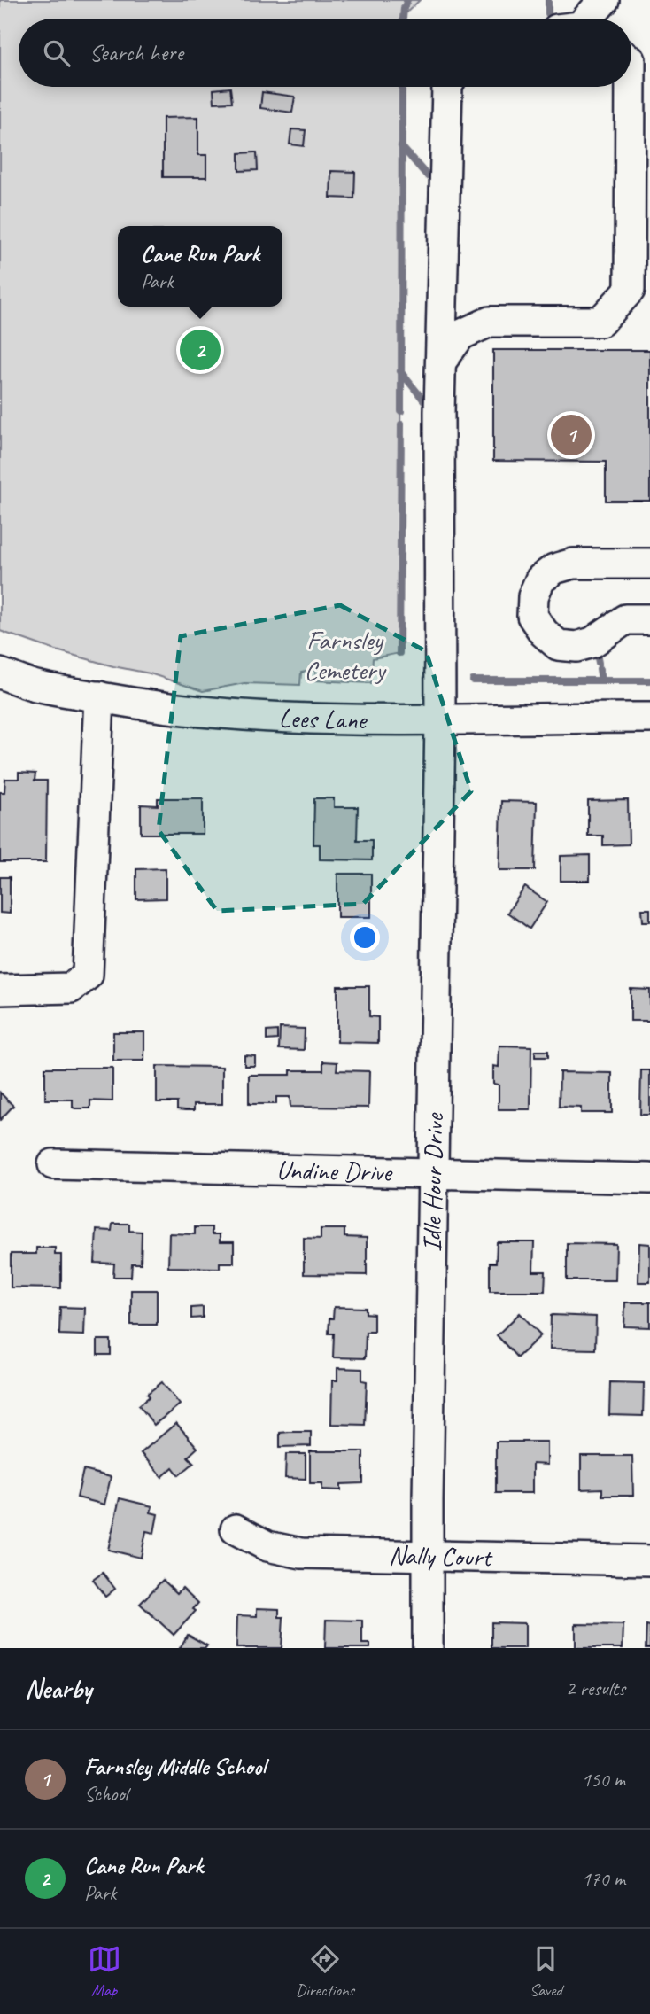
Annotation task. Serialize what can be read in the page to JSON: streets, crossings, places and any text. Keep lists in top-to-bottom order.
{
  "streets": {
    "street": [
      "Lees Lane",
      "Undine Drive",
      "Idle Hour Drive",
      "Nally Court"
    ]
  },
  "crossings": [
    ["Lees Lane", "Idle Hour Drive"],
    ["Undine Drive", "Idle Hour Drive"],
    ["Idle Hour Drive", "Nally Court"]
  ],
  "parks": ["Farnsley Cemetery"],
  "page": {
    "search": "Search here",
    "popup": ["Cane Run Park", "Park"],
    "pins": ["2", "1"],
    "heading": ["Nearby", "2 results"],
    "list": [
      {
        "mark": "1",
        "name": "Farnsley Middle School",
        "note": "School",
        "value": "150 m"
      },
      {
        "mark": "2",
        "name": "Cane Run Park",
        "note": "Park",
        "value": "170 m"
      }
    ],
    "nav": ["Map", "Directions", "Saved"]
  }
}
